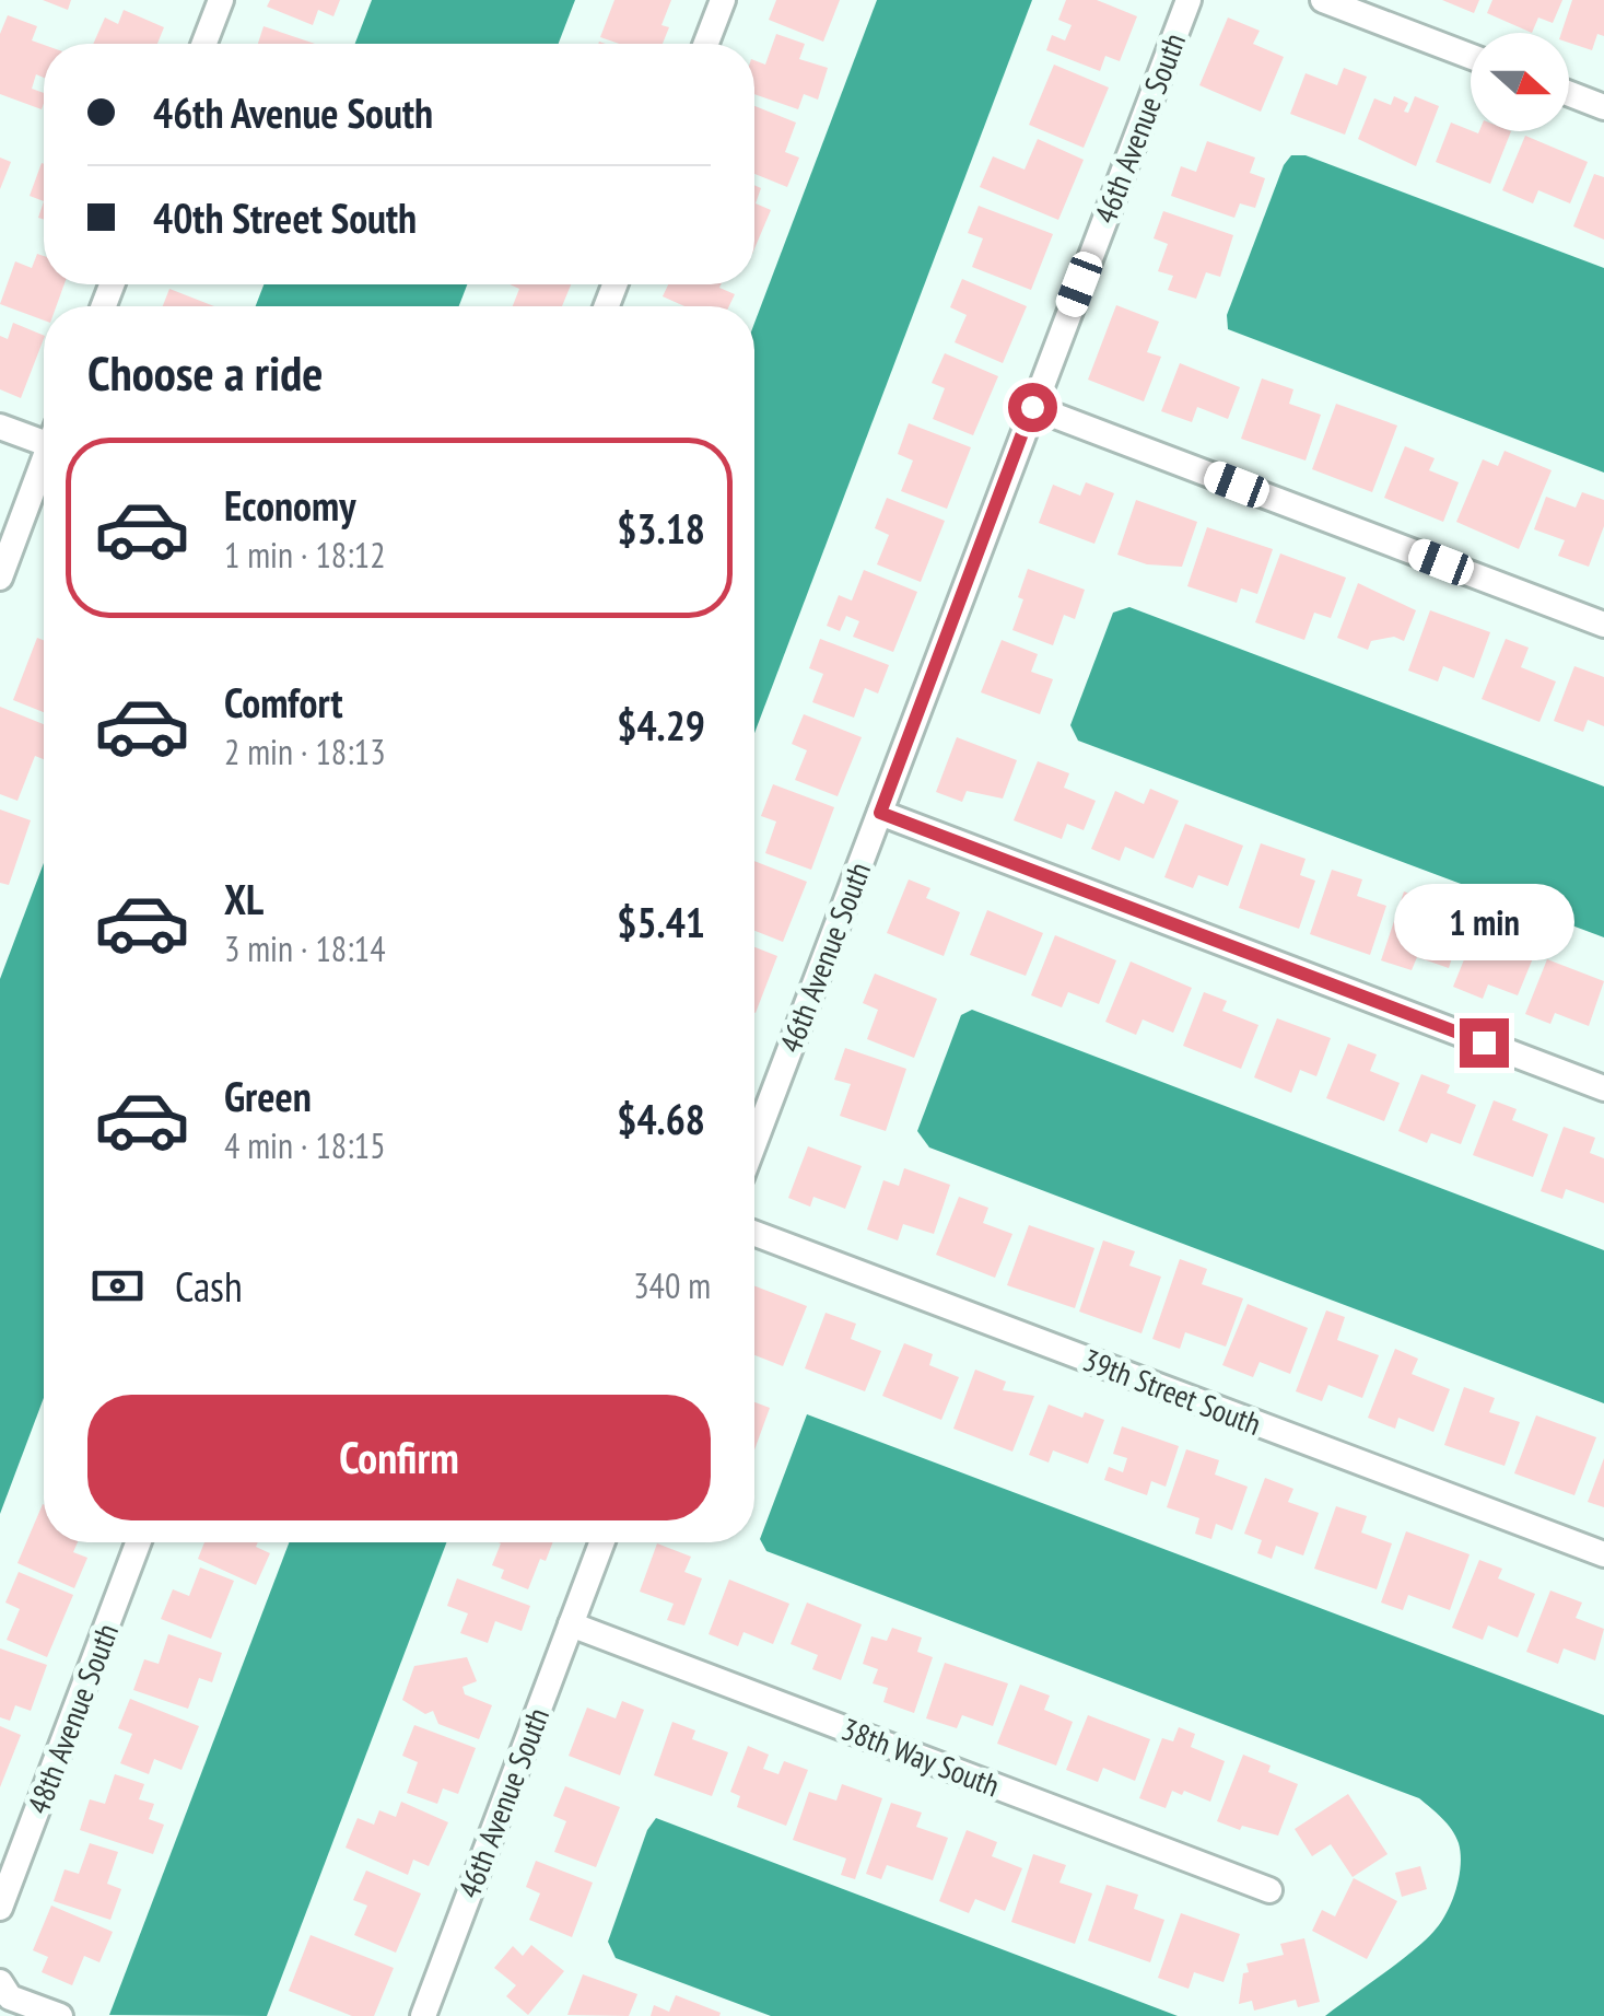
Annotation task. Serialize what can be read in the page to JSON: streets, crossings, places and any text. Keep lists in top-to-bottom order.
{
  "streets": {
    "street": [
      "46th Avenue South",
      "39th Street South",
      "48th Avenue South",
      "38th Way South"
    ]
  },
  "crossings": [
    ["46th Avenue South", "38th Way South"]
  ],
  "north": "right",
  "page": {
    "banner": ["46th Avenue South", "40th Street South"],
    "heading": "Choose a ride",
    "list": [
      {
        "name": "Economy",
        "note": "1 min · 18:12",
        "value": "$3.18"
      },
      {
        "name": "Comfort",
        "note": "2 min · 18:13",
        "value": "$4.29"
      },
      {
        "name": "XL",
        "note": "3 min · 18:14",
        "value": "$5.41"
      },
      {
        "name": "Green",
        "note": "4 min · 18:15",
        "value": "$4.68"
      }
    ],
    "bubble": "1 min",
    "pay": ["Cash", "340 m"],
    "buttons": "Confirm"
  }
}
